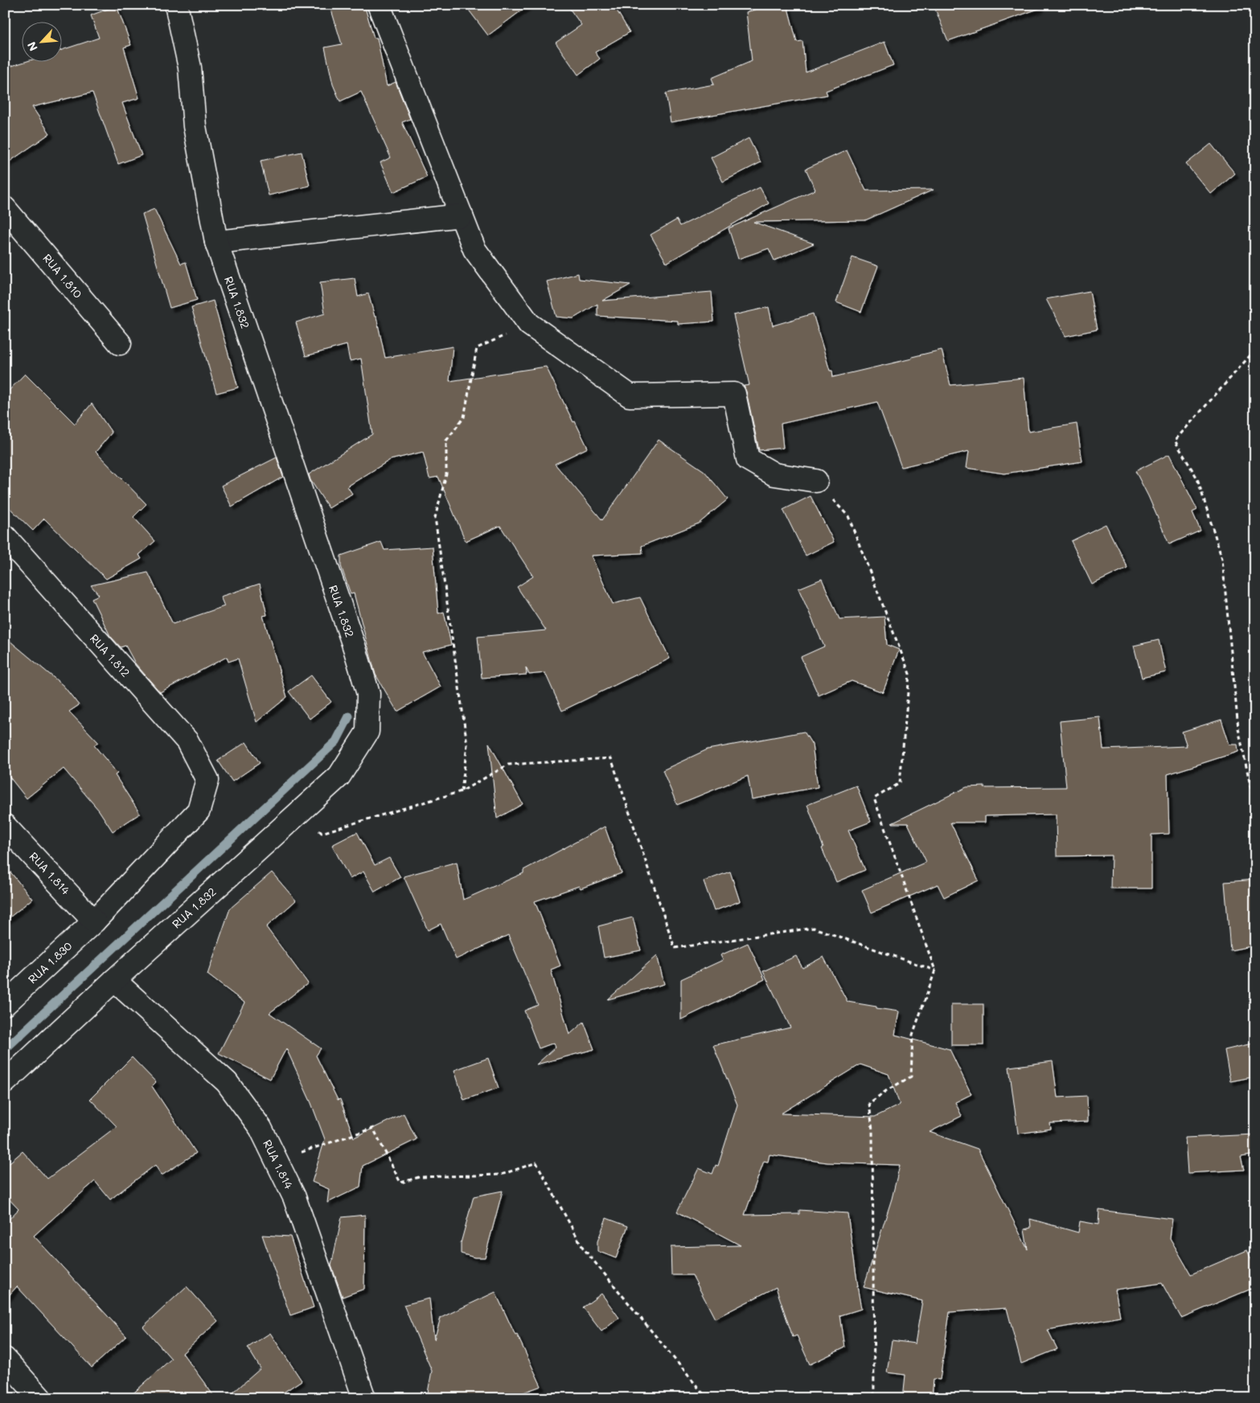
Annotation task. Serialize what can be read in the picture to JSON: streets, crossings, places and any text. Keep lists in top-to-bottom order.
{
  "streets": {
    "street": [
      "RUA 1.810",
      "RUA 1.832",
      "RUA 1.812",
      "RUA 1.814",
      "RUA 1.830"
    ]
  },
  "crossings": [
    ["RUA 1.832", "RUA 1.814"],
    ["RUA 1.812", "RUA 1.830"],
    ["RUA 1.814", "RUA 1.830"]
  ],
  "north": "bottom left"
}
